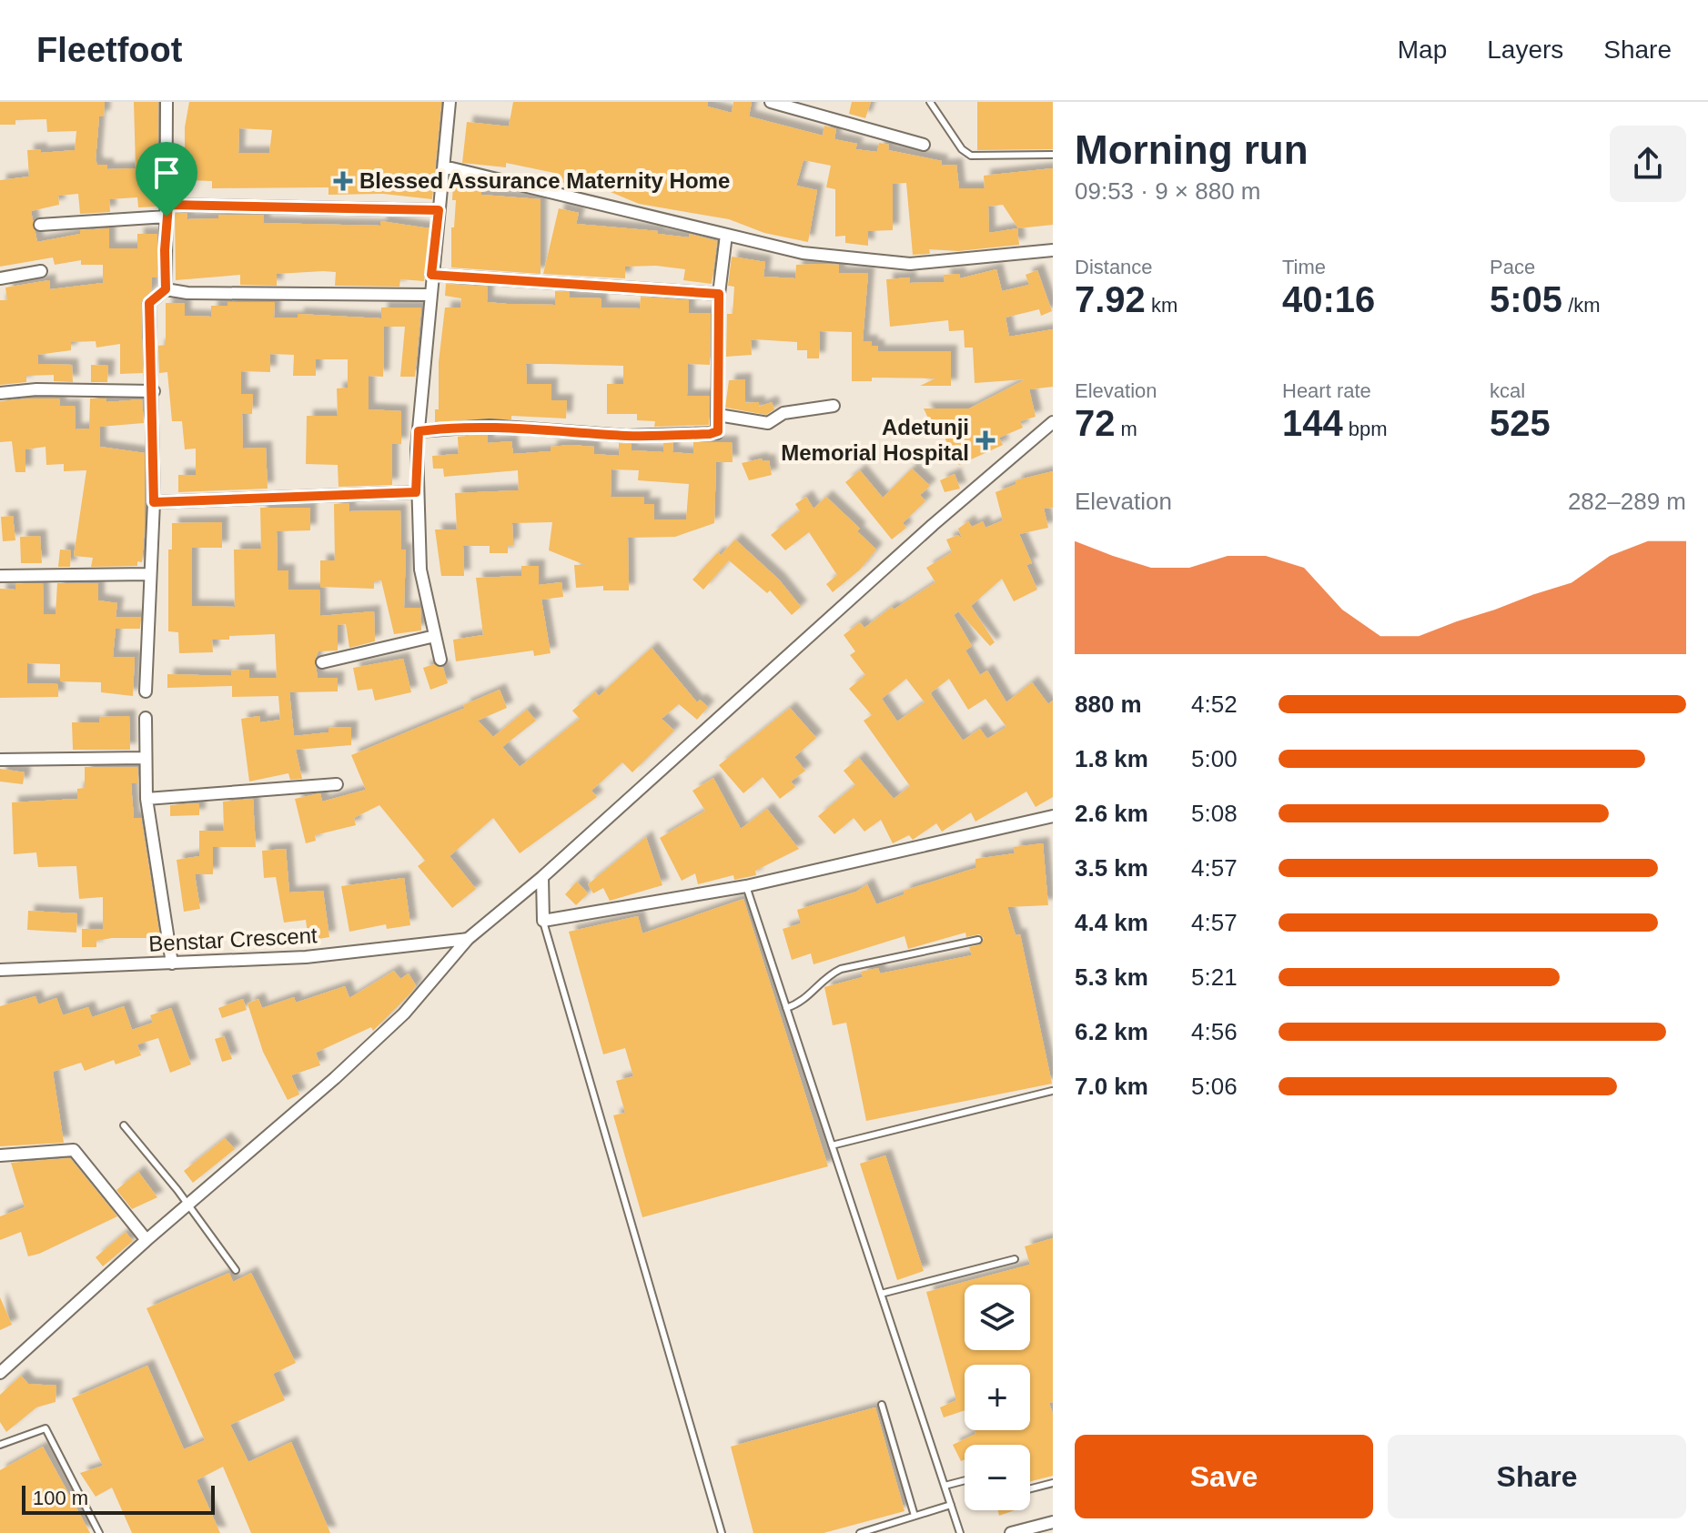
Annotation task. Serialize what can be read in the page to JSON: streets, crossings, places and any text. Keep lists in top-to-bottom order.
{
  "streets": {
    "street": ["Benstar Crescent"]
  },
  "places": {
    "health": ["Blessed Assurance Maternity Home", "Adetunji Memorial Hospital"]
  },
  "scale_bar": "100 m",
  "page": {
    "header": "Fleetfoot",
    "nav": ["Map", "Layers", "Share"],
    "heading": ["Morning run", "09:53 · 9 × 880 m"],
    "stats": [
      ["Distance", "7.92 km"],
      ["Time", "40:16"],
      ["Pace", "5:05 /km"],
      ["Elevation", "72 m"],
      ["Heart rate", "144 bpm"],
      ["kcal", "525"]
    ],
    "chart": ["Elevation", "282–289 m"],
    "list": [
      {
        "name": "880 m",
        "note": "4:52"
      },
      {
        "name": "1.8 km",
        "note": "5:00"
      },
      {
        "name": "2.6 km",
        "note": "5:08"
      },
      {
        "name": "3.5 km",
        "note": "4:57"
      },
      {
        "name": "4.4 km",
        "note": "4:57"
      },
      {
        "name": "5.3 km",
        "note": "5:21"
      },
      {
        "name": "6.2 km",
        "note": "4:56"
      },
      {
        "name": "7.0 km",
        "note": "5:06"
      }
    ],
    "map_buttons": ["+", "−"],
    "buttons": ["Save", "Share"],
    "scale": "100 m"
  }
}
